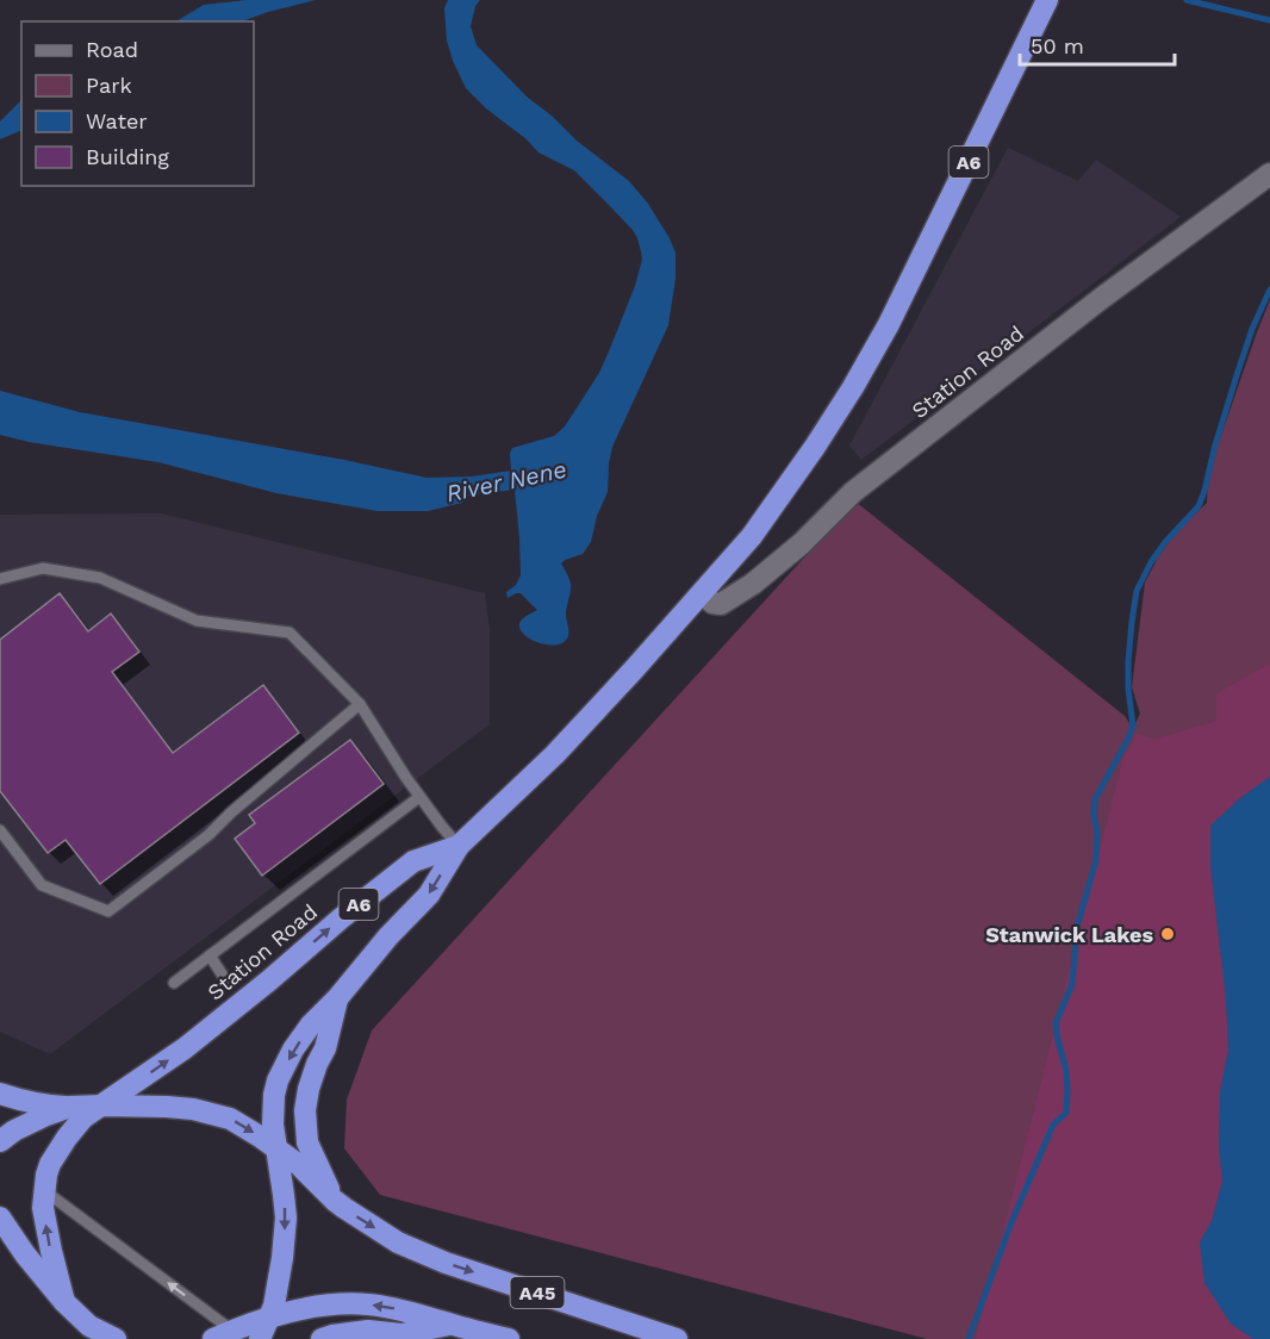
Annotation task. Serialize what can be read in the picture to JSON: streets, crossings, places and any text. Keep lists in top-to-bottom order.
{
  "streets": {
    "highway": ["A6", "Station Road", "A45"]
  },
  "crossings": [
    ["A6", "Station Road"],
    ["A6", "A45"],
    ["Station Road", "A45"]
  ],
  "water": ["River Nene"],
  "places": ["Stanwick Lakes"],
  "legend": [
    "Road",
    "Park",
    "Water",
    "Building"
  ],
  "scale_bar": "50 m"
}
